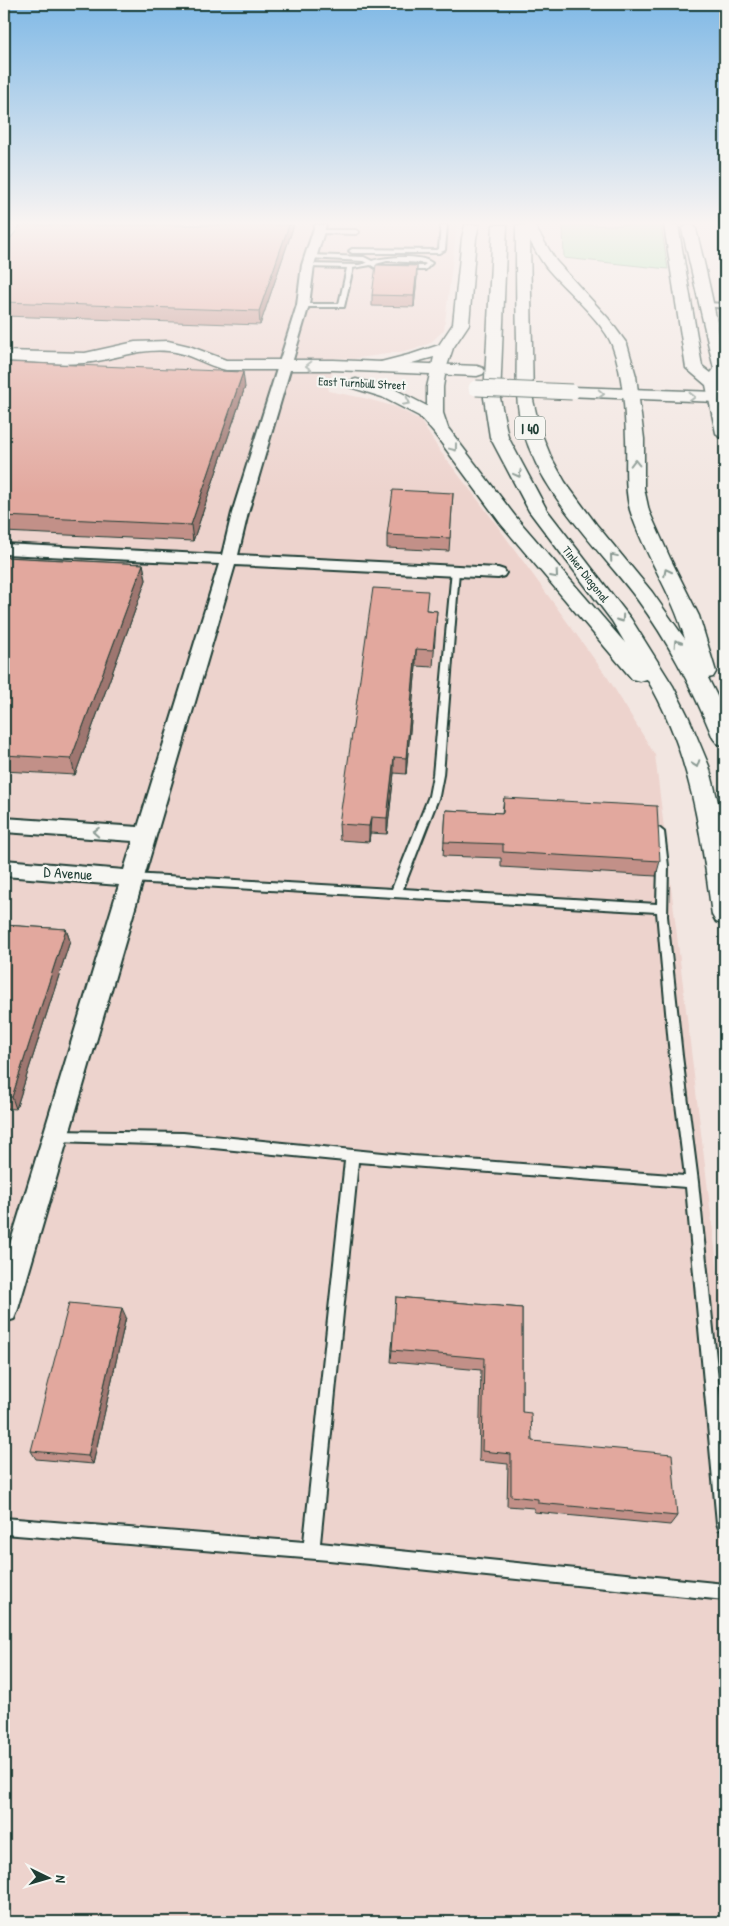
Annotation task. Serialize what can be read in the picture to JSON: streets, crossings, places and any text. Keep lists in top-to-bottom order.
{
  "streets": {
    "main road": ["East Turnbull Street", "I 40", "Tinker Diagonal"],
    "street": ["D Avenue"]
  },
  "north": "right"
}
